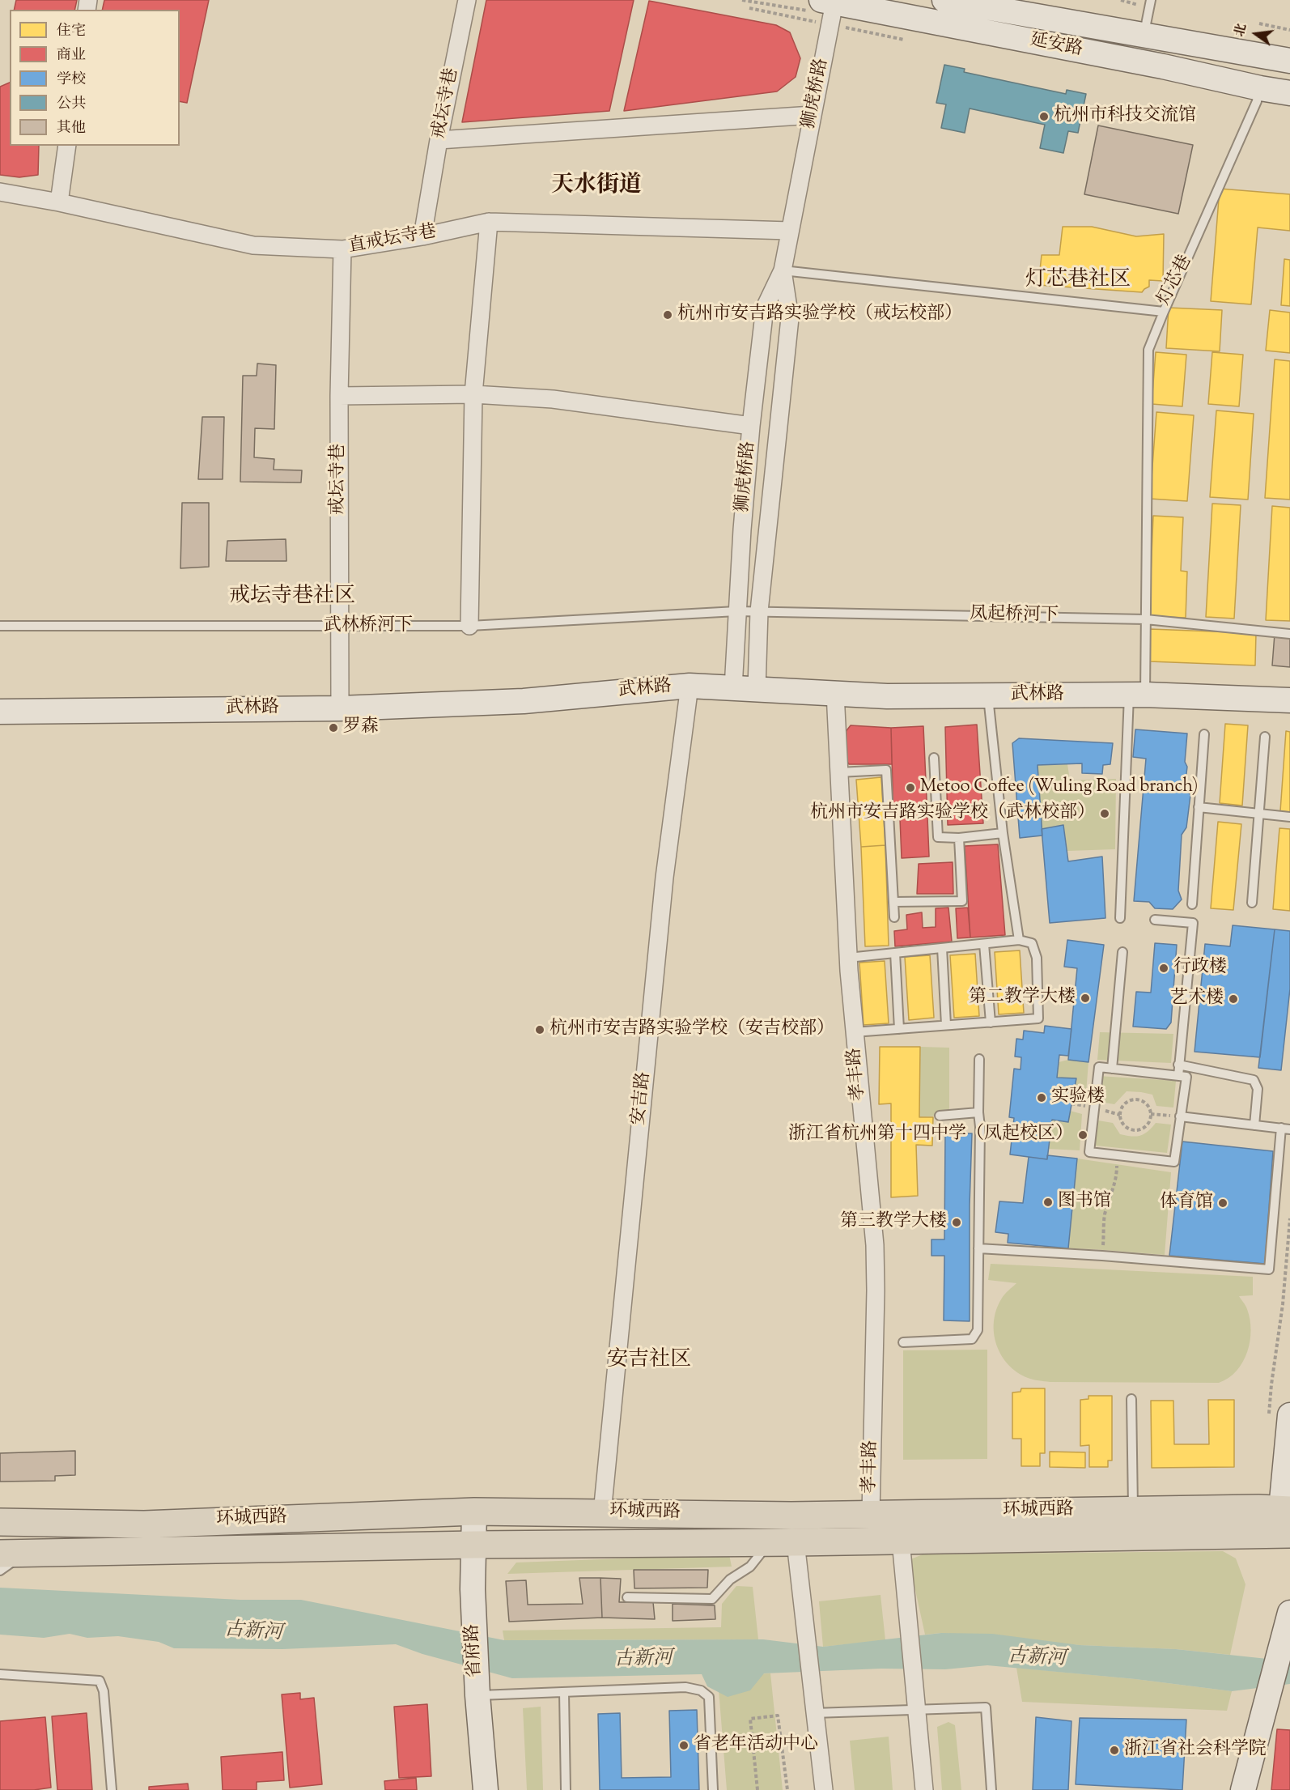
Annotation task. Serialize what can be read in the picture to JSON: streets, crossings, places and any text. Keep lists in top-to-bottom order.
{
  "streets": {
    "main road": ["环城西路"],
    "street": [
      "延安路",
      "狮虎桥路",
      "戒坛寺巷",
      "直戒坛寺巷",
      "武林路",
      "孝丰路",
      "安吉路",
      "省府路"
    ],
    "lane": ["灯芯巷", "凤起桥河下", "武林桥河下"]
  },
  "crossings": [
    ["延安路", "狮虎桥路"],
    ["延安路", "灯芯巷"],
    ["狮虎桥路", "直戒坛寺巷"],
    ["狮虎桥路", "灯芯巷"],
    ["狮虎桥路", "凤起桥河下"],
    ["狮虎桥路", "武林桥河下"],
    ["狮虎桥路", "武林路"],
    ["戒坛寺巷", "直戒坛寺巷"],
    ["戒坛寺巷", "武林桥河下"],
    ["戒坛寺巷", "武林路"],
    ["凤起桥河下", "武林桥河下"],
    ["武林路", "孝丰路"],
    ["武林路", "安吉路"],
    ["孝丰路", "环城西路"],
    ["安吉路", "环城西路"],
    ["环城西路", "省府路"]
  ],
  "districts": [
    "天水街道",
    "灯芯巷社区",
    "戒坛寺巷社区",
    "安吉社区"
  ],
  "water": ["古新河"],
  "places": [
    "杭州市科技交流馆",
    "杭州市安吉路实验学校（戒坛校部）",
    "罗森",
    "Metoo Coffee (Wuling Road branch)",
    "杭州市安吉路实验学校（武林校部）",
    "行政楼",
    "第二教学大楼",
    "艺术楼",
    "杭州市安吉路实验学校（安吉校部）",
    "实验楼",
    "浙江省杭州第十四中学（凤起校区）",
    "图书馆",
    "体育馆",
    "第三教学大楼",
    "省老年活动中心",
    "浙江省社会科学院"
  ],
  "legend": [
    "住宅",
    "商业",
    "学校",
    "公共",
    "其他"
  ],
  "north": "left"
}
